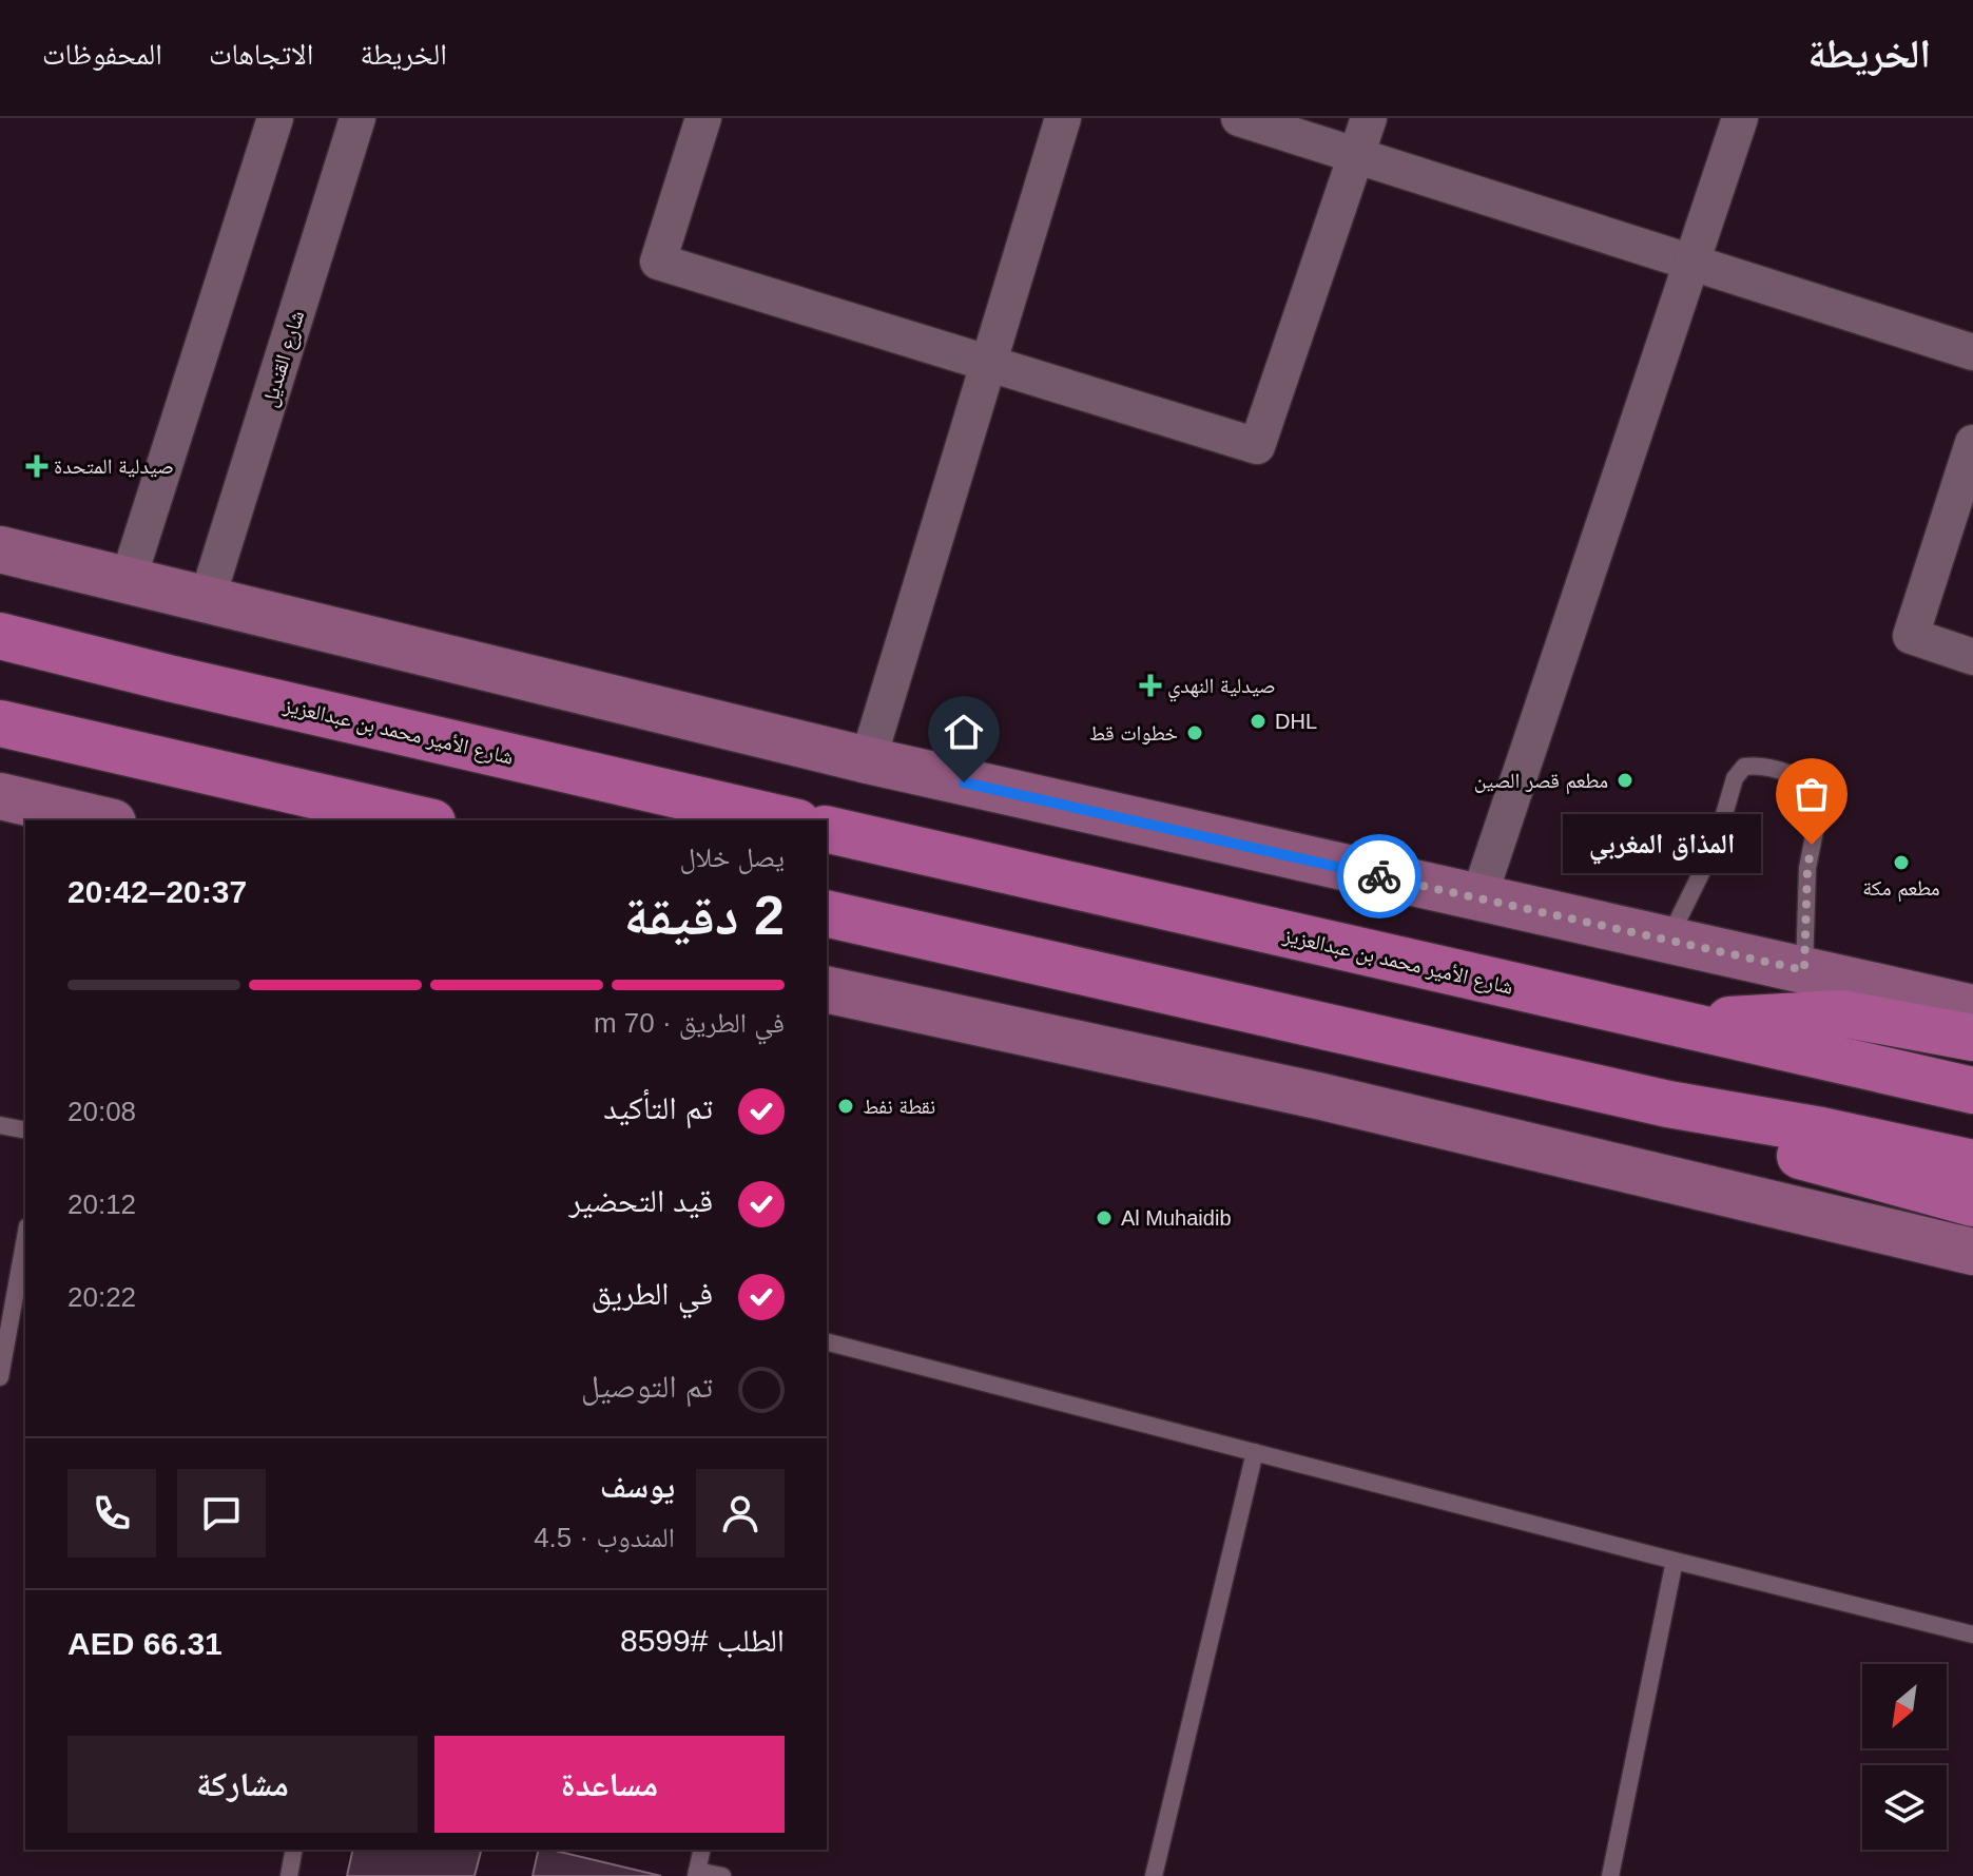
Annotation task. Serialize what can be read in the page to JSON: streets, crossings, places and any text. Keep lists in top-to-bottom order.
{
  "streets": {
    "main road": ["شارع الأمير محمد بن عبدالعزيز"],
    "street": ["شارع القنديل"]
  },
  "places": {
    "health": ["صيدلية المتحدة", "صيدلية النهدي"],
    "other": [
      "DHL",
      "خطوات قط",
      "مطعم قصر الصين",
      "المذاق المغربي",
      "مطعم مكة",
      "نقطة نفط",
      "Al Muhaidib"
    ]
  },
  "north": "bottom left",
  "page": {
    "header": "الخريطة",
    "nav": ["الخريطة", "الاتجاهات", "المحفوظات"],
    "bubble": "المذاق المغربي",
    "heading": ["2 دقيقة", "يصل خلال", "20:37–20:42"],
    "panel": [
      "يوسف",
      "المندوب · 4.5",
      "الطلب #8599",
      "AED 66.31"
    ],
    "bar": "في الطريق · 70 m",
    "list": [
      ["تم التأكيد", "20:08"],
      ["قيد التحضير", "20:12"],
      ["في الطريق", "20:22"],
      "تم التوصيل"
    ],
    "buttons": ["مساعدة", "مشاركة"]
  }
}
